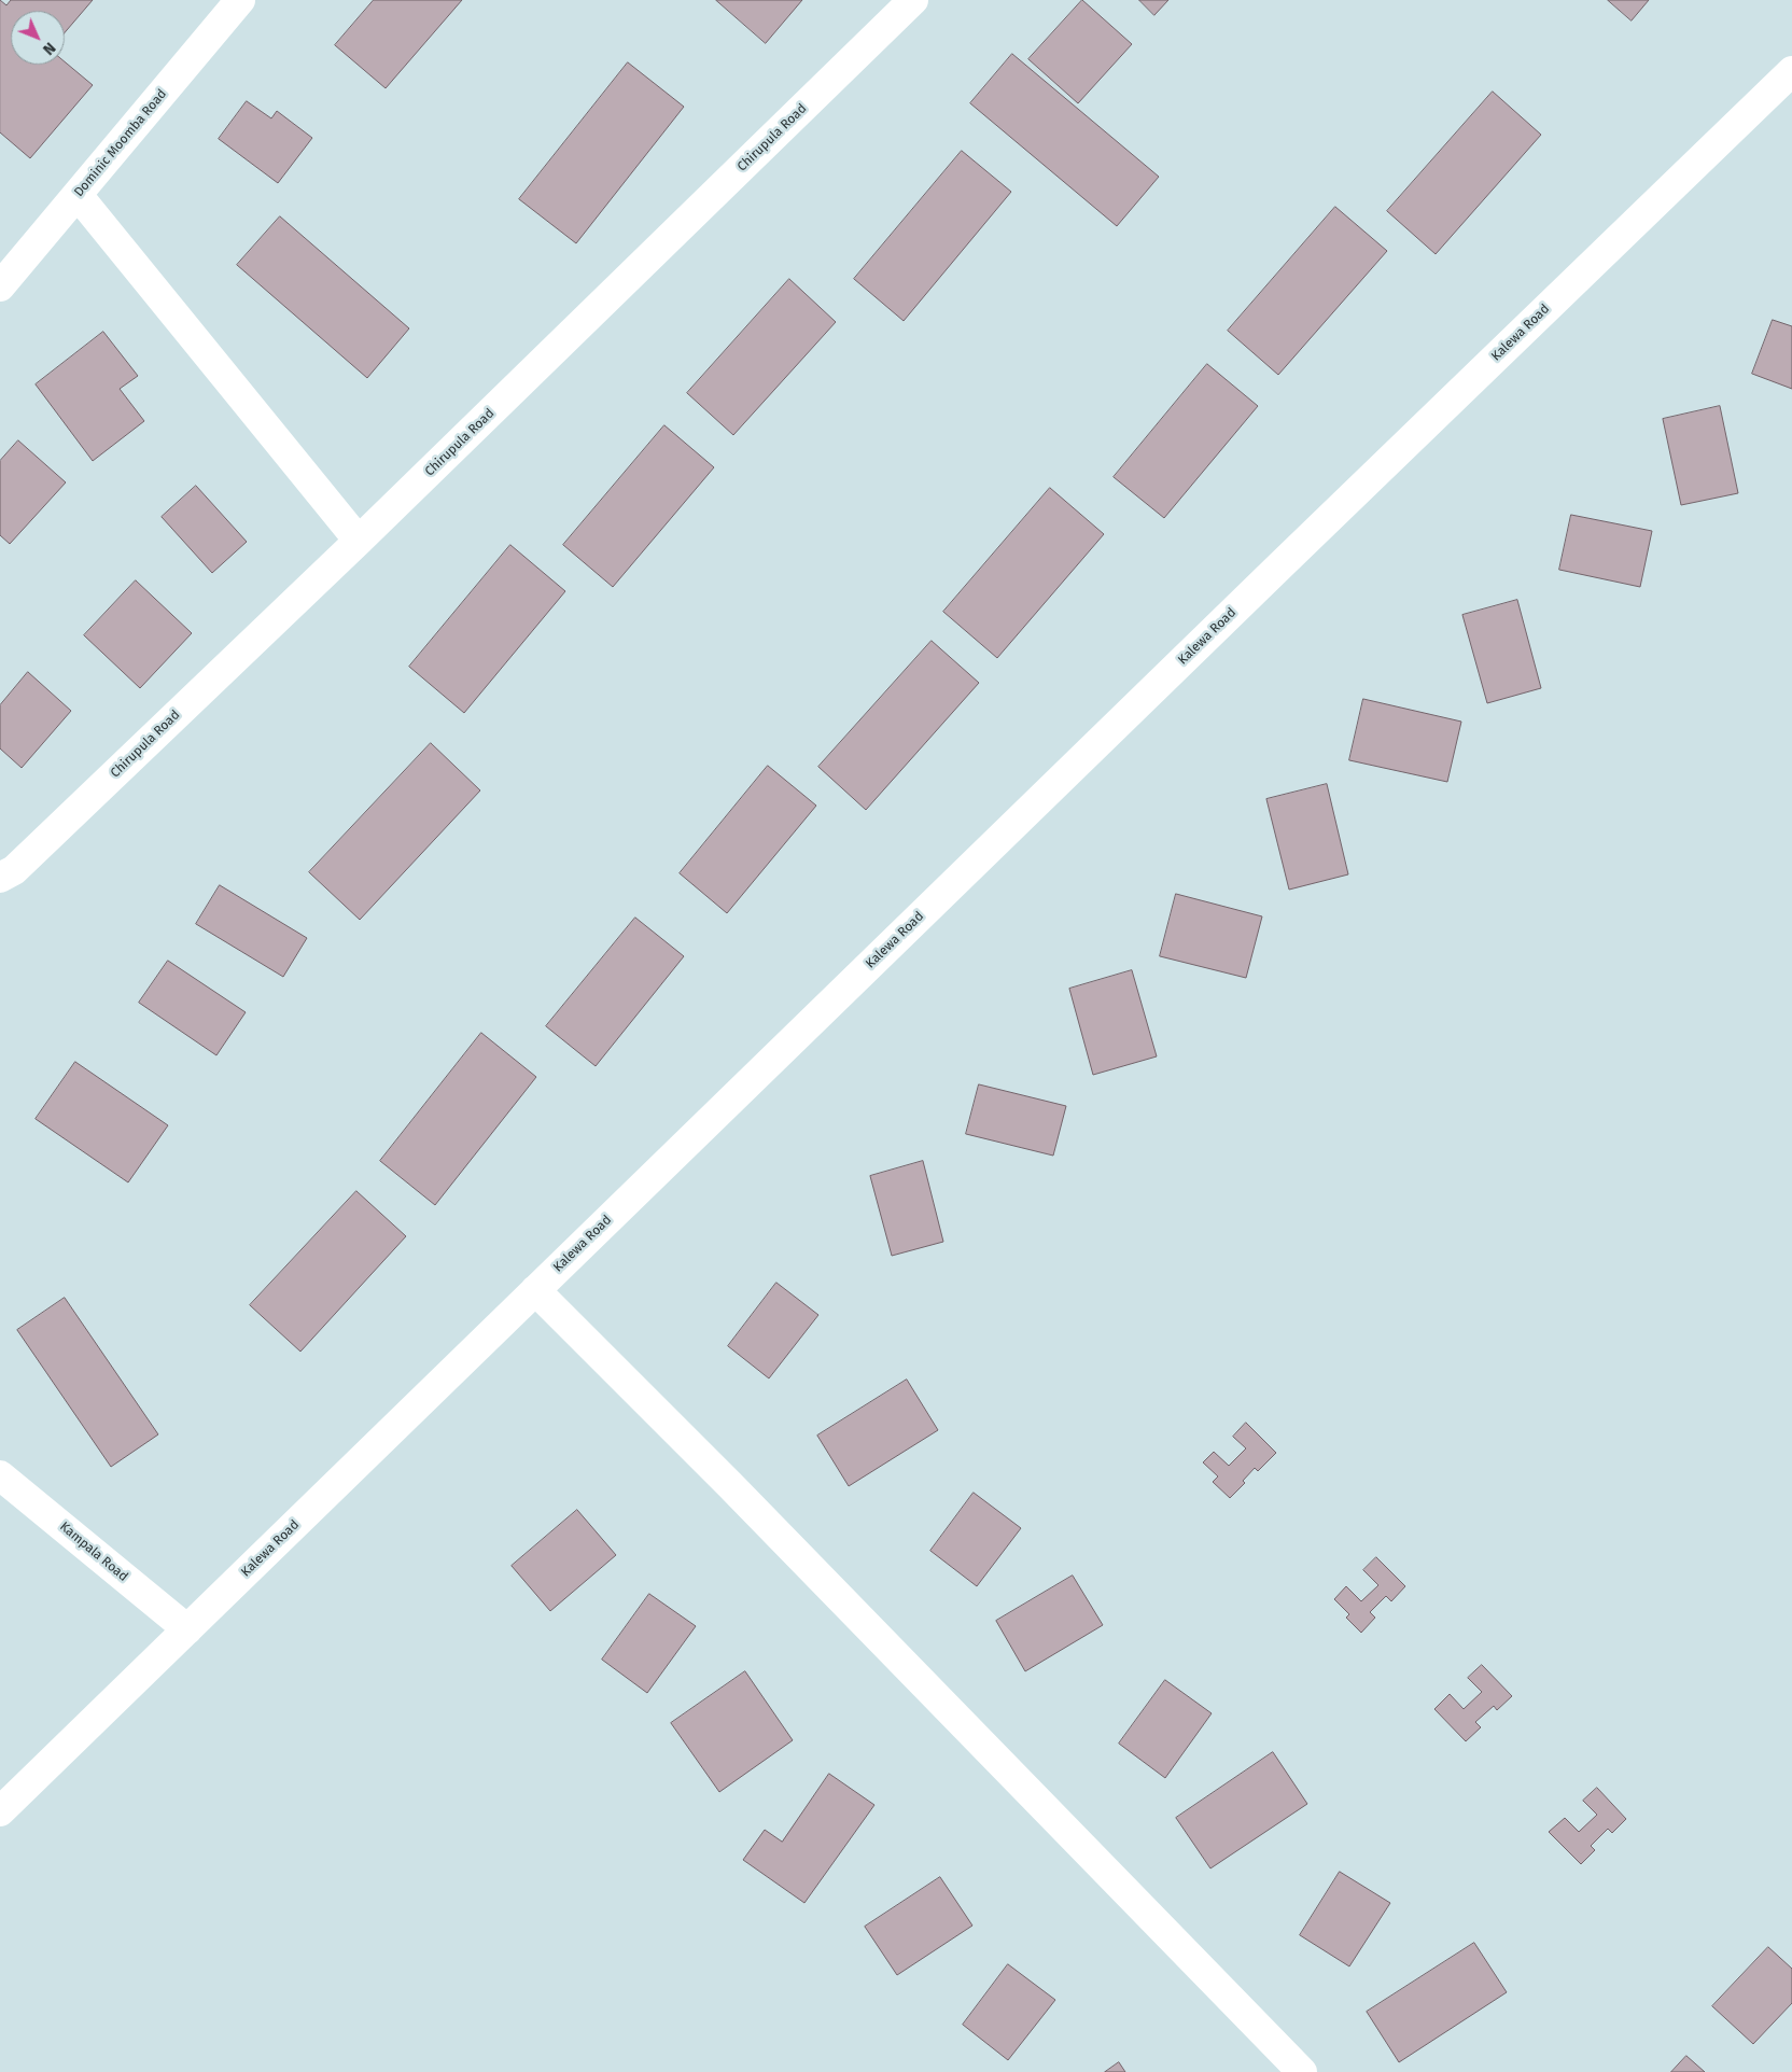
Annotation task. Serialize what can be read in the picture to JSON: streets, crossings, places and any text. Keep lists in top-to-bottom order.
{
  "streets": {
    "street": [
      "Chirupula Road",
      "Dominic Moomba Road",
      "Kalewa Road",
      "Kampala Road"
    ]
  },
  "crossings": [
    ["Kalewa Road", "Kampala Road"]
  ],
  "north": "bottom right"
}
